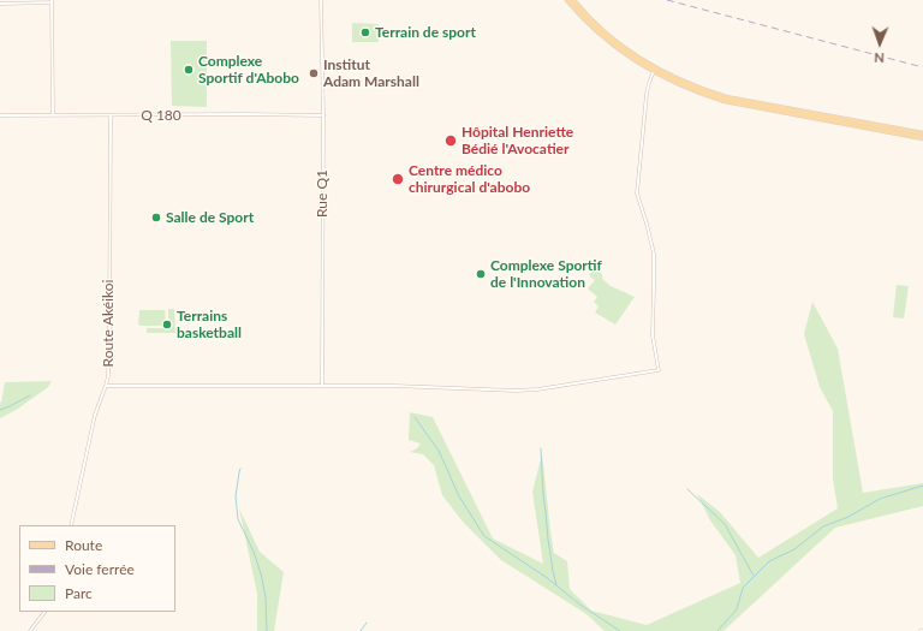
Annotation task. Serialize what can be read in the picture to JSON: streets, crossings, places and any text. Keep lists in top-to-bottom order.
{
  "streets": {
    "street": ["Q 180", "Rue Q1", "Route Akéikoi"]
  },
  "crossings": [
    ["Q 180", "Rue Q1"],
    ["Q 180", "Route Akéikoi"]
  ],
  "places": [
    "Terrain de sport",
    "Complexe Sportif d'Abobo",
    "Institut Adam Marshall",
    "Hôpital Henriette Bédié l'Avocatier",
    "Centre médico chirurgical d'abobo",
    "Salle de Sport",
    "Complexe Sportif de l'Innovation",
    "Terrains basketball"
  ],
  "legend": ["Route", "Voie ferrée", "Parc"],
  "north": "bottom"
}
